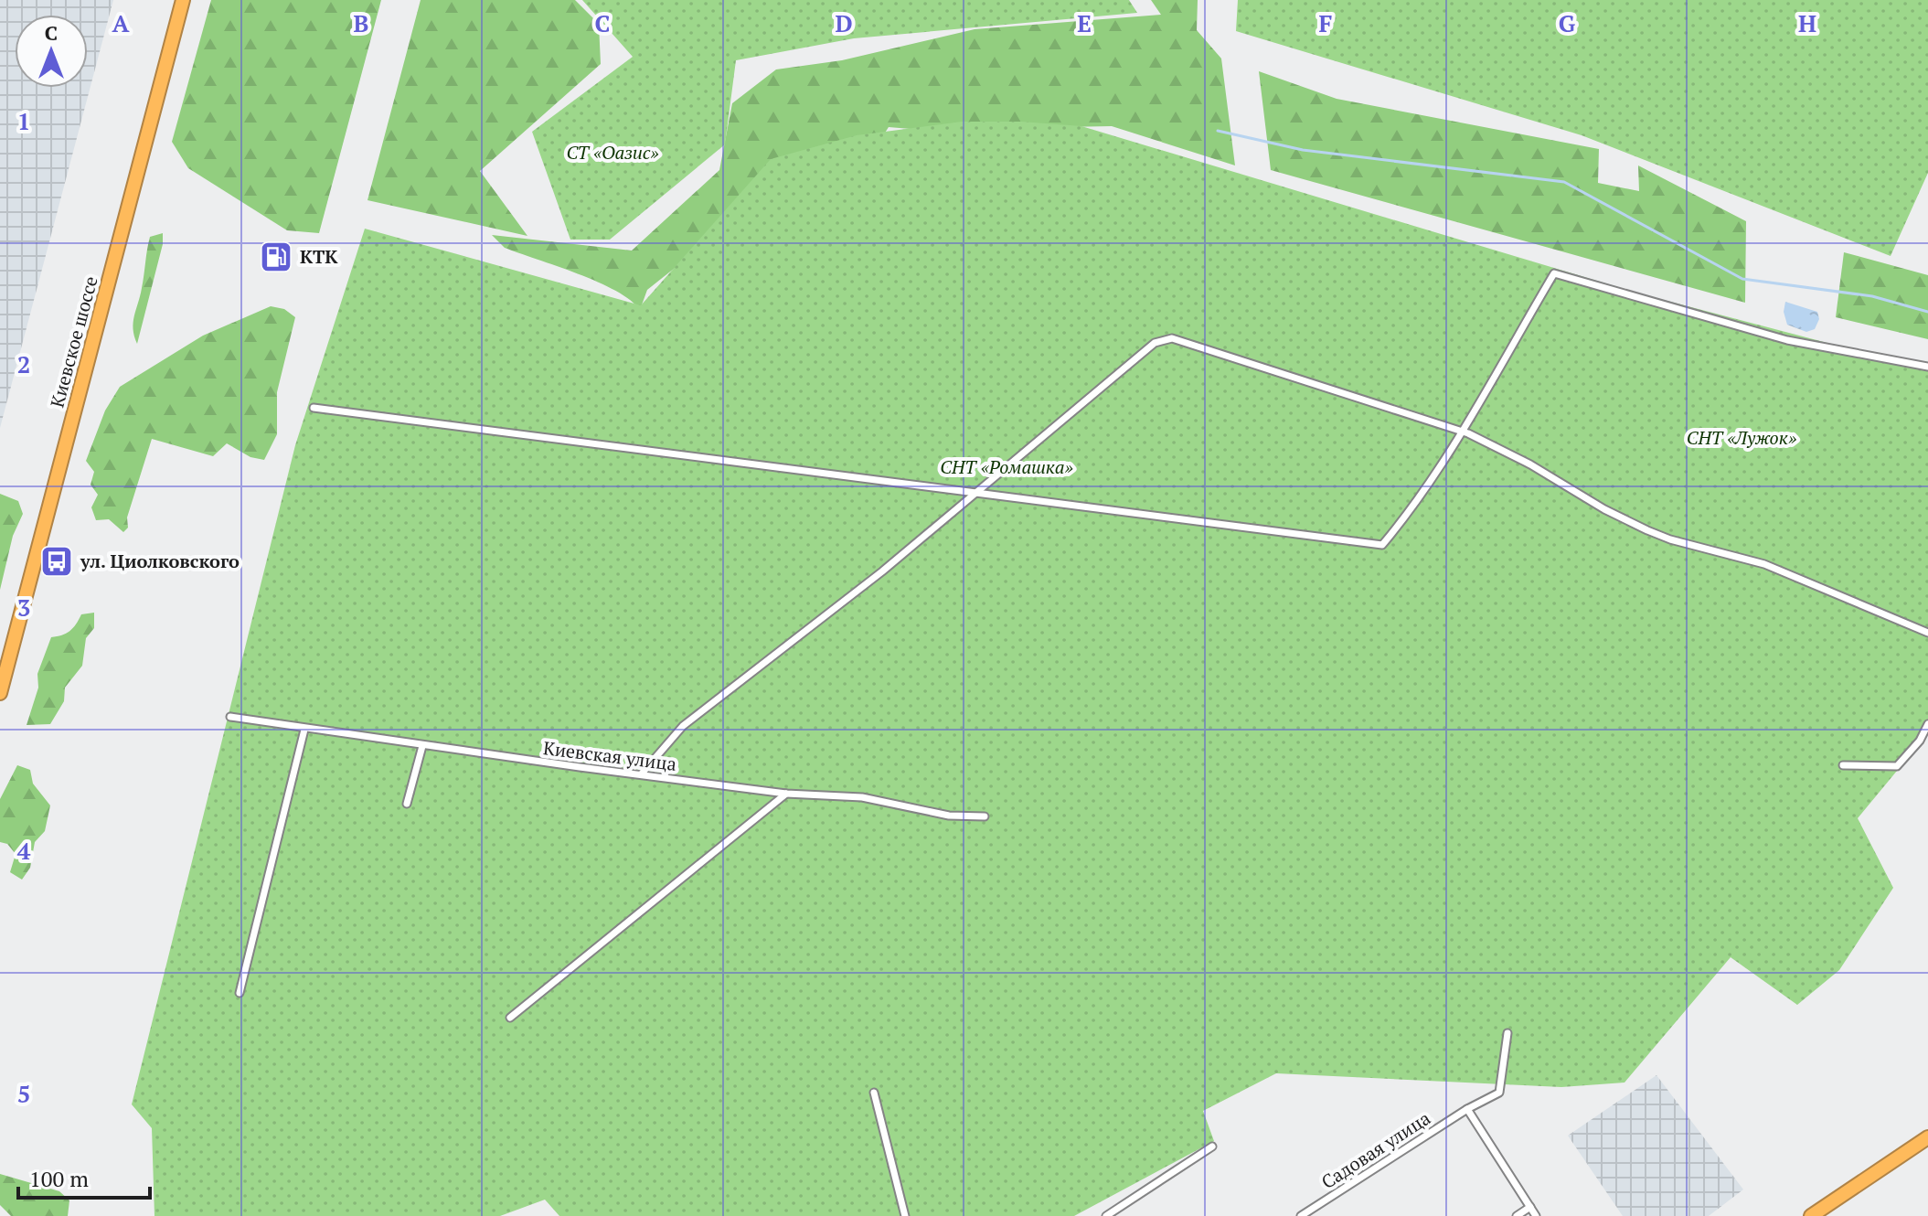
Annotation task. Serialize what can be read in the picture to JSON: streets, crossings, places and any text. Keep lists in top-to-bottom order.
{
  "streets": {
    "highway": ["Киевское шоссе"],
    "street": ["Киевская улица", "Садовая улица"]
  },
  "parks": ["СТ «Оазис»", "СНТ «Лужок»", "СНТ «Ромашка»"],
  "places": {
    "fuel station": ["КТК"],
    "bus stop": ["ул. Циолковского"]
  },
  "scale_bar": "100 m",
  "north": "top",
  "grid": {
    "columns": [
      "A",
      "B",
      "C",
      "D",
      "E",
      "F",
      "G",
      "H"
    ],
    "rows": [
      "1",
      "2",
      "3",
      "4",
      "5"
    ]
  }
}
